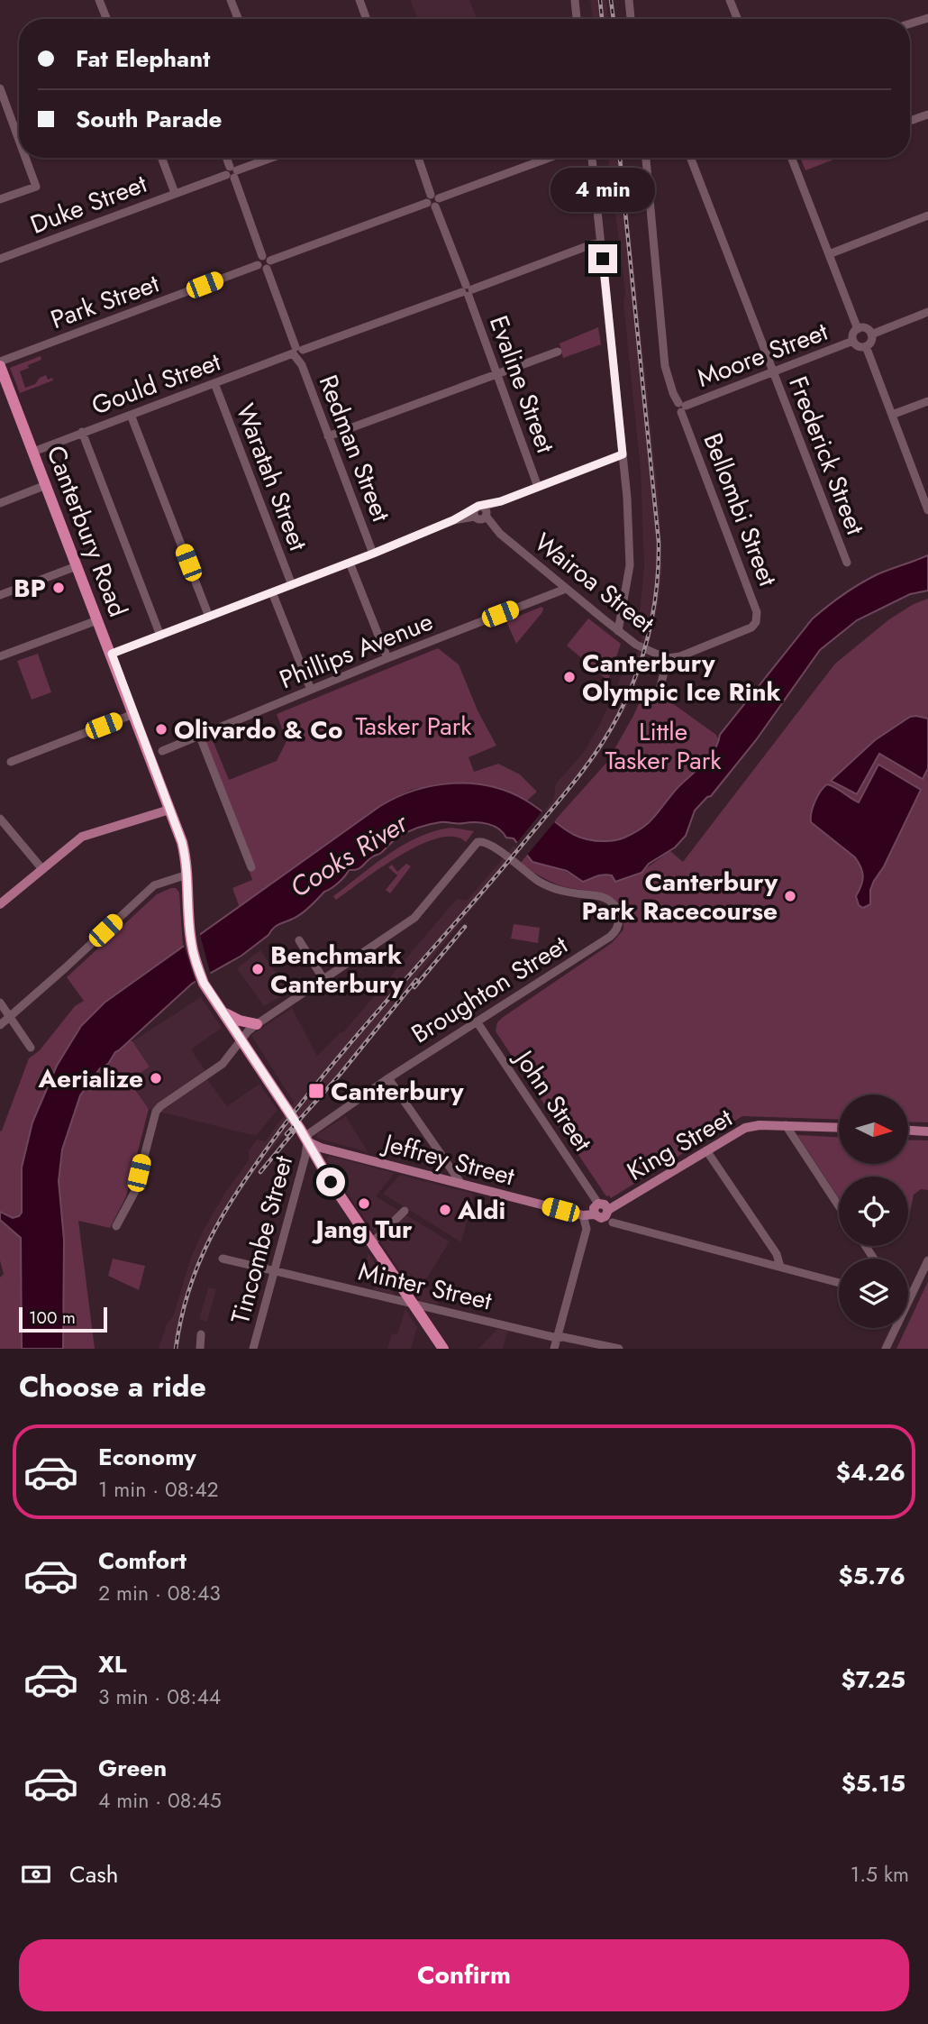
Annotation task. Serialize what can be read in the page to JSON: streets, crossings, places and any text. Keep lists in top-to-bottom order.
{
  "streets": {
    "highway": ["Canterbury Road"],
    "main road": ["King Street", "Jeffrey Street"],
    "street": [
      "Duke Street",
      "Park Street",
      "Moore Street",
      "Gould Street",
      "Evaline Street",
      "Redman Street",
      "Frederick Street",
      "Waratah Street",
      "Bellombi Street",
      "Wairoa Street",
      "Phillips Avenue",
      "Broughton Street",
      "John Street",
      "Tincombe Street",
      "Minter Street"
    ]
  },
  "crossings": [
    ["Park Street", "Evaline Street"],
    ["Park Street", "Redman Street"],
    ["Park Street", "Canterbury Road"],
    ["Moore Street", "Frederick Street"],
    ["Moore Street", "Bellombi Street"],
    ["Gould Street", "Evaline Street"],
    ["Gould Street", "Redman Street"],
    ["Gould Street", "Waratah Street"],
    ["Gould Street", "Canterbury Road"],
    ["Bellombi Street", "Wairoa Street"],
    ["Canterbury Road", "Broughton Street"],
    ["Canterbury Road", "Jeffrey Street"],
    ["Canterbury Road", "Tincombe Street"],
    ["Canterbury Road", "Minter Street"],
    ["Wairoa Street", "Phillips Avenue"],
    ["Broughton Street", "John Street"],
    ["Broughton Street", "Jeffrey Street"],
    ["Broughton Street", "Tincombe Street"],
    ["John Street", "King Street"],
    ["Jeffrey Street", "Tincombe Street"],
    ["Tincombe Street", "Minter Street"]
  ],
  "water": ["Cooks River"],
  "parks": ["Tasker Park", "Little Tasker Park"],
  "places": {
    "other": [
      "BP",
      "Canterbury Olympic Ice Rink",
      "Olivardo & Co",
      "Canterbury Park Racecourse",
      "Benchmark Canterbury",
      "Aerialize",
      "Jang Tur",
      "Aldi"
    ],
    "transit": ["Canterbury"]
  },
  "scale_bar": "100 m",
  "north": "right",
  "page": {
    "banner": ["Fat Elephant", "South Parade"],
    "bubble": "4 min",
    "scale": "100 m",
    "heading": "Choose a ride",
    "list": [
      {
        "name": "Economy",
        "note": "1 min · 08:42",
        "value": "$4.26"
      },
      {
        "name": "Comfort",
        "note": "2 min · 08:43",
        "value": "$5.76"
      },
      {
        "name": "XL",
        "note": "3 min · 08:44",
        "value": "$7.25"
      },
      {
        "name": "Green",
        "note": "4 min · 08:45",
        "value": "$5.15"
      }
    ],
    "pay": ["Cash", "1.5 km"],
    "buttons": "Confirm"
  }
}
